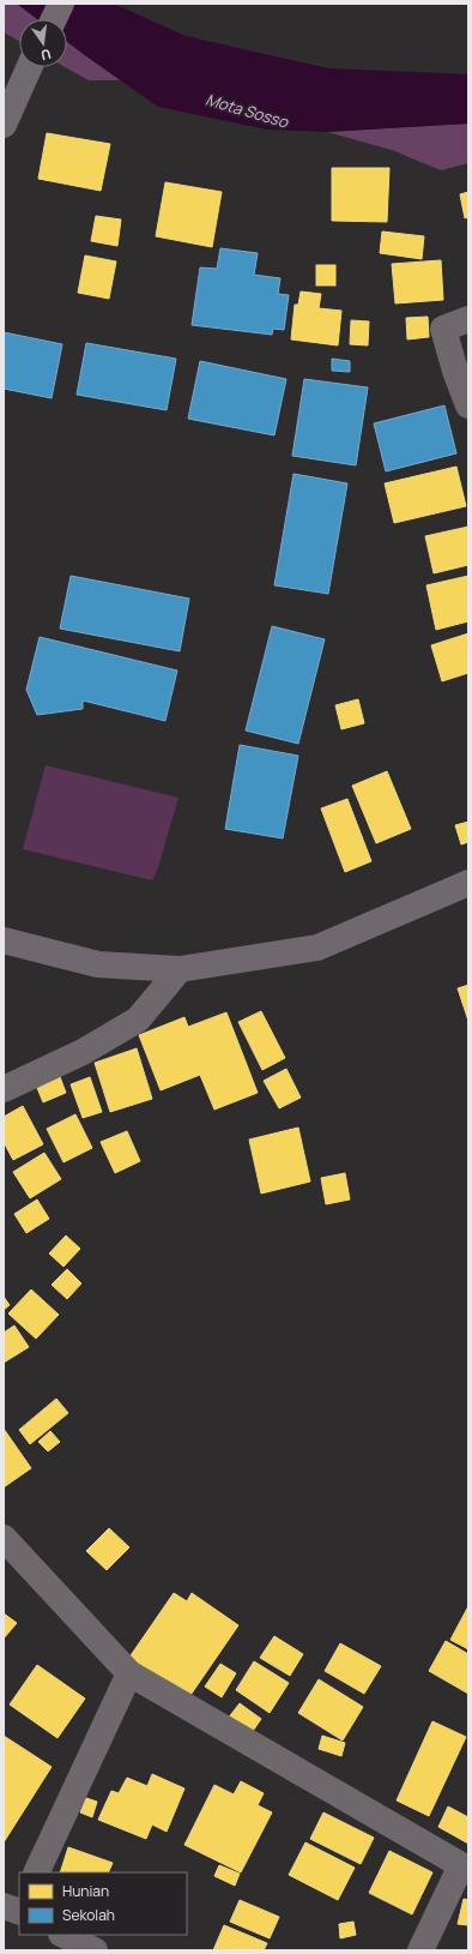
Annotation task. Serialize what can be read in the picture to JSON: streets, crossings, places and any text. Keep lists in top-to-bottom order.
{
  "water": ["Mota Sosso"],
  "legend": ["Hunian", "Sekolah"],
  "north": "bottom"
}
